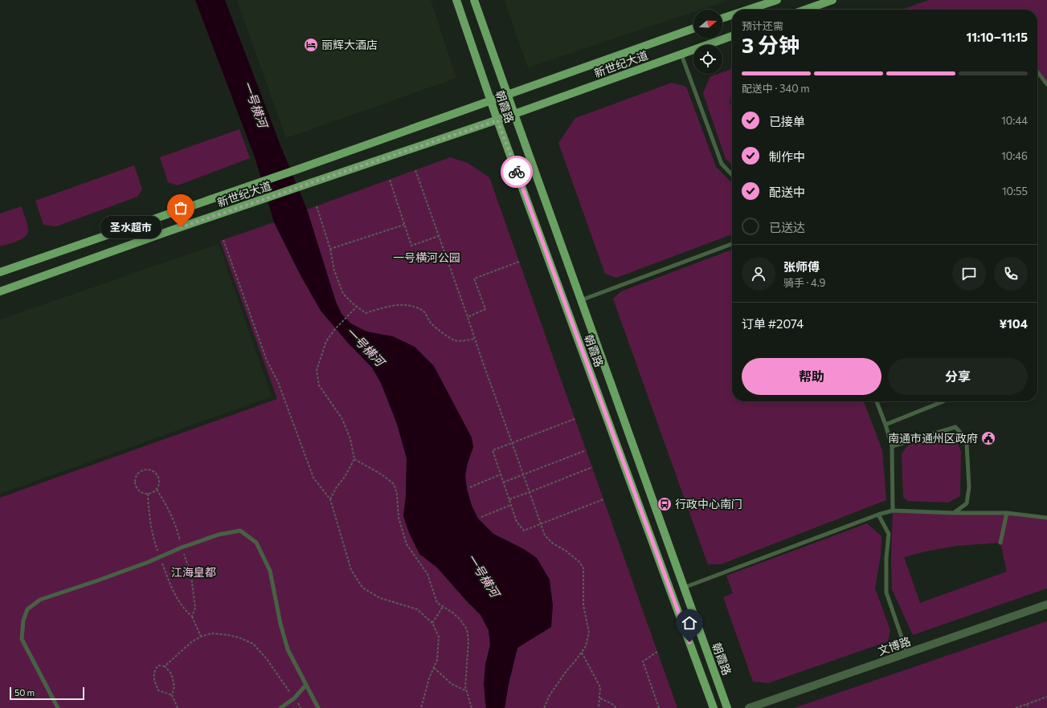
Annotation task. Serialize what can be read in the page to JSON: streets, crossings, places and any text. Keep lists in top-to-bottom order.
{
  "streets": {
    "main road": ["新世纪大道", "朝霞路"],
    "street": ["文博路"]
  },
  "crossings": [
    ["新世纪大道", "朝霞路"]
  ],
  "water": ["一号横河"],
  "parks": ["一号横河公园", "江海皇都"],
  "places": {
    "hotel": ["丽辉大酒店"],
    "other": ["圣水超市"],
    "public building": ["南通市通州区政府"],
    "bus stop": ["行政中心南门"]
  },
  "scale_bar": "50 m",
  "north": "right",
  "page": {
    "heading": ["3 分钟", "预计还需", "11:10–11:15"],
    "panel": [
      "张师傅",
      "骑手 · 4.9",
      "订单 #2074",
      "¥104"
    ],
    "bar": "配送中 · 340 m",
    "list": [
      ["已接单", "10:44"],
      ["制作中", "10:46"],
      ["配送中", "10:55"],
      "已送达"
    ],
    "bubble": "圣水超市",
    "buttons": ["帮助", "分享"],
    "scale": "50 m"
  }
}
